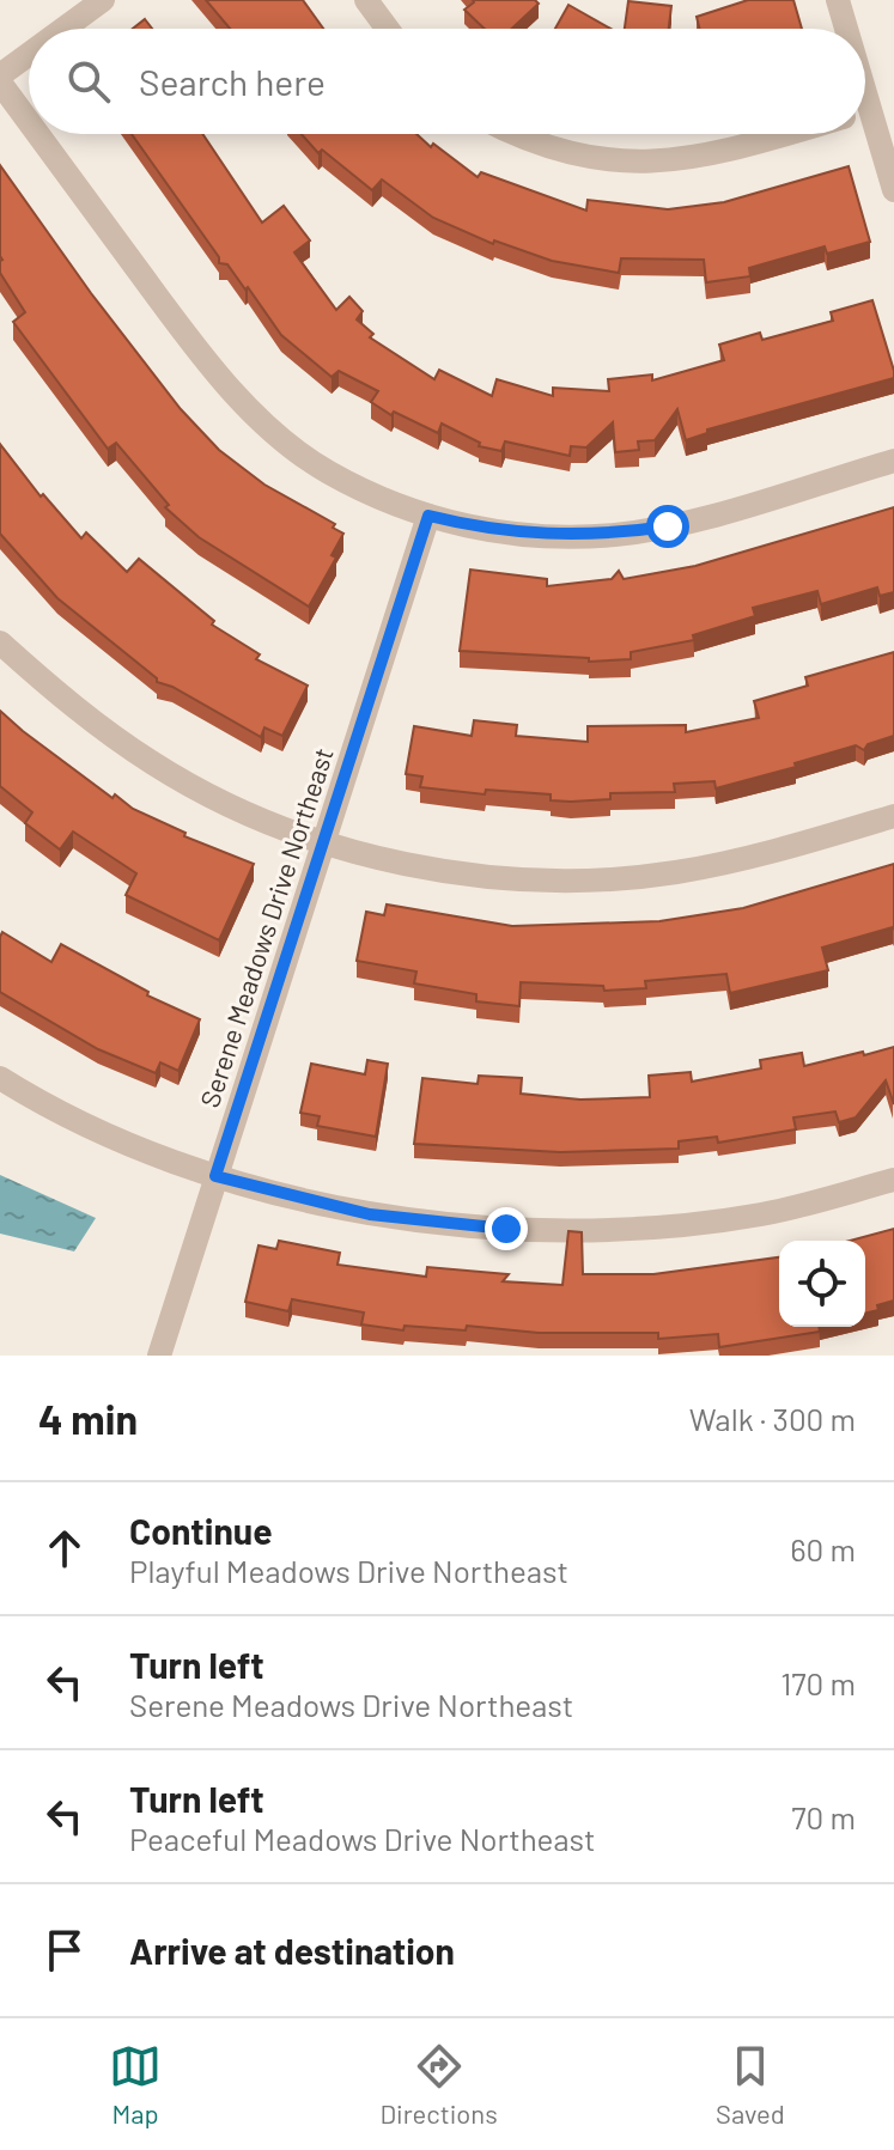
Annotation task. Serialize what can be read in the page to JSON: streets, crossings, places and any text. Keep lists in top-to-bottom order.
{
  "streets": {
    "street": ["Serene Meadows Drive Northeast"]
  },
  "page": {
    "search": "Search here",
    "heading": ["4 min", "Walk · 300 m"],
    "list": [
      ["Continue", "Playful Meadows Drive Northeast", "60 m"],
      ["Turn left", "Serene Meadows Drive Northeast", "170 m"],
      ["Turn left", "Peaceful Meadows Drive Northeast", "70 m"],
      "Arrive at destination"
    ],
    "nav": ["Map", "Directions", "Saved"]
  }
}
